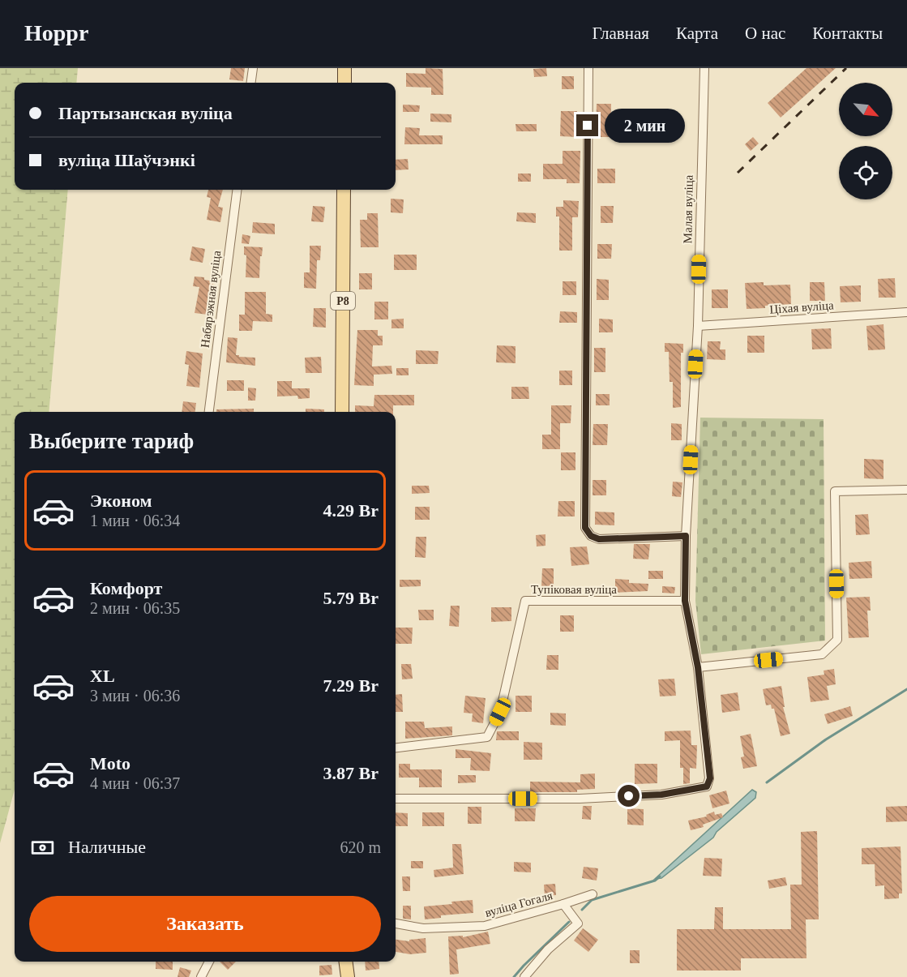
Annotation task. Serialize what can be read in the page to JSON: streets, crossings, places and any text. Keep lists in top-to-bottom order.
{
  "streets": {
    "main road": ["Р8"],
    "street": [
      "Малая вуліца",
      "Набярэжная вуліца",
      "Ціхая вуліца",
      "Тупіковая вуліца",
      "вуліца Гогаля"
    ]
  },
  "crossings": [
    ["Малая вуліца", "Ціхая вуліца"],
    ["Малая вуліца", "Тупіковая вуліца"]
  ],
  "north": "bottom right",
  "page": {
    "header": "Hoppr",
    "nav": [
      "Главная",
      "Карта",
      "О нас",
      "Контакты"
    ],
    "banner": ["Партызанская вуліца", "вуліца Шаўчэнкі"],
    "bubble": "2 мин",
    "heading": "Выберите тариф",
    "list": [
      {
        "name": "Эконом",
        "note": "1 мин · 06:34",
        "value": "4.29 Br"
      },
      {
        "name": "Комфорт",
        "note": "2 мин · 06:35",
        "value": "5.79 Br"
      },
      {
        "name": "XL",
        "note": "3 мин · 06:36",
        "value": "7.29 Br"
      },
      {
        "name": "Moto",
        "note": "4 мин · 06:37",
        "value": "3.87 Br"
      }
    ],
    "pay": ["Наличные", "620 m"],
    "buttons": "Заказать"
  }
}
